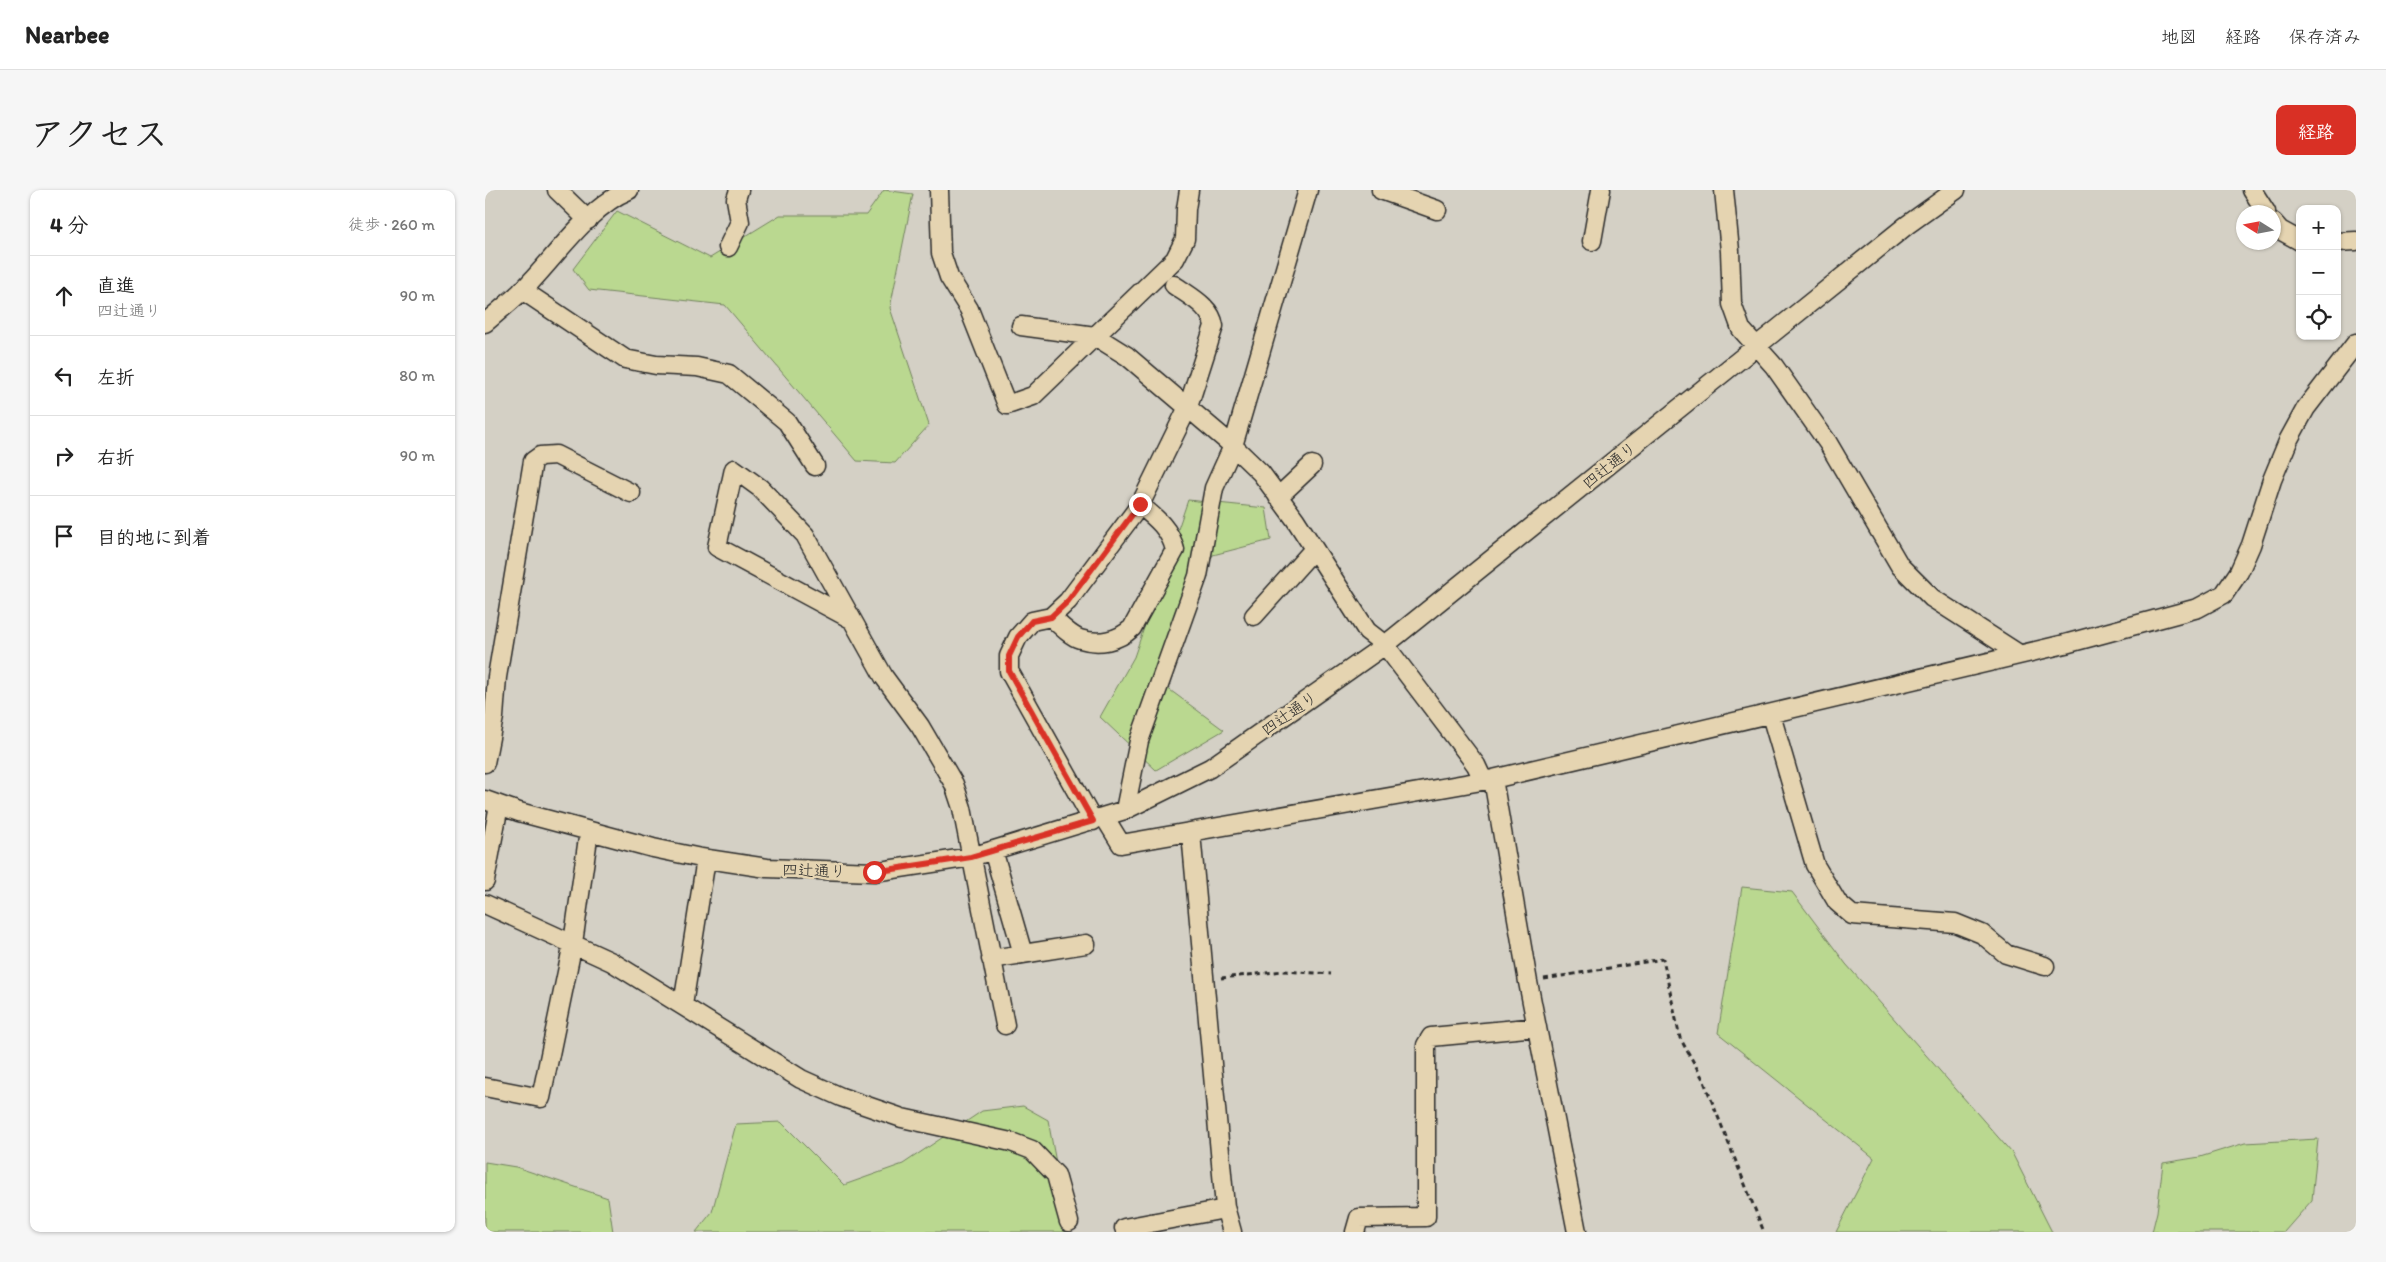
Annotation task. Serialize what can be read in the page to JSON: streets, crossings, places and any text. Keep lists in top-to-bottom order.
{
  "streets": {
    "street": ["四辻通り"]
  },
  "north": "left",
  "page": {
    "header": "Nearbee",
    "nav": ["地図", "経路", "保存済み"],
    "title": "アクセス",
    "buttons": "経路",
    "heading": ["4 分", "徒歩 · 260 m"],
    "map_buttons": ["+", "−"],
    "list": [
      ["直進", "四辻通り", "90 m"],
      ["左折", "80 m"],
      ["右折", "90 m"],
      "目的地に到着"
    ]
  }
}
